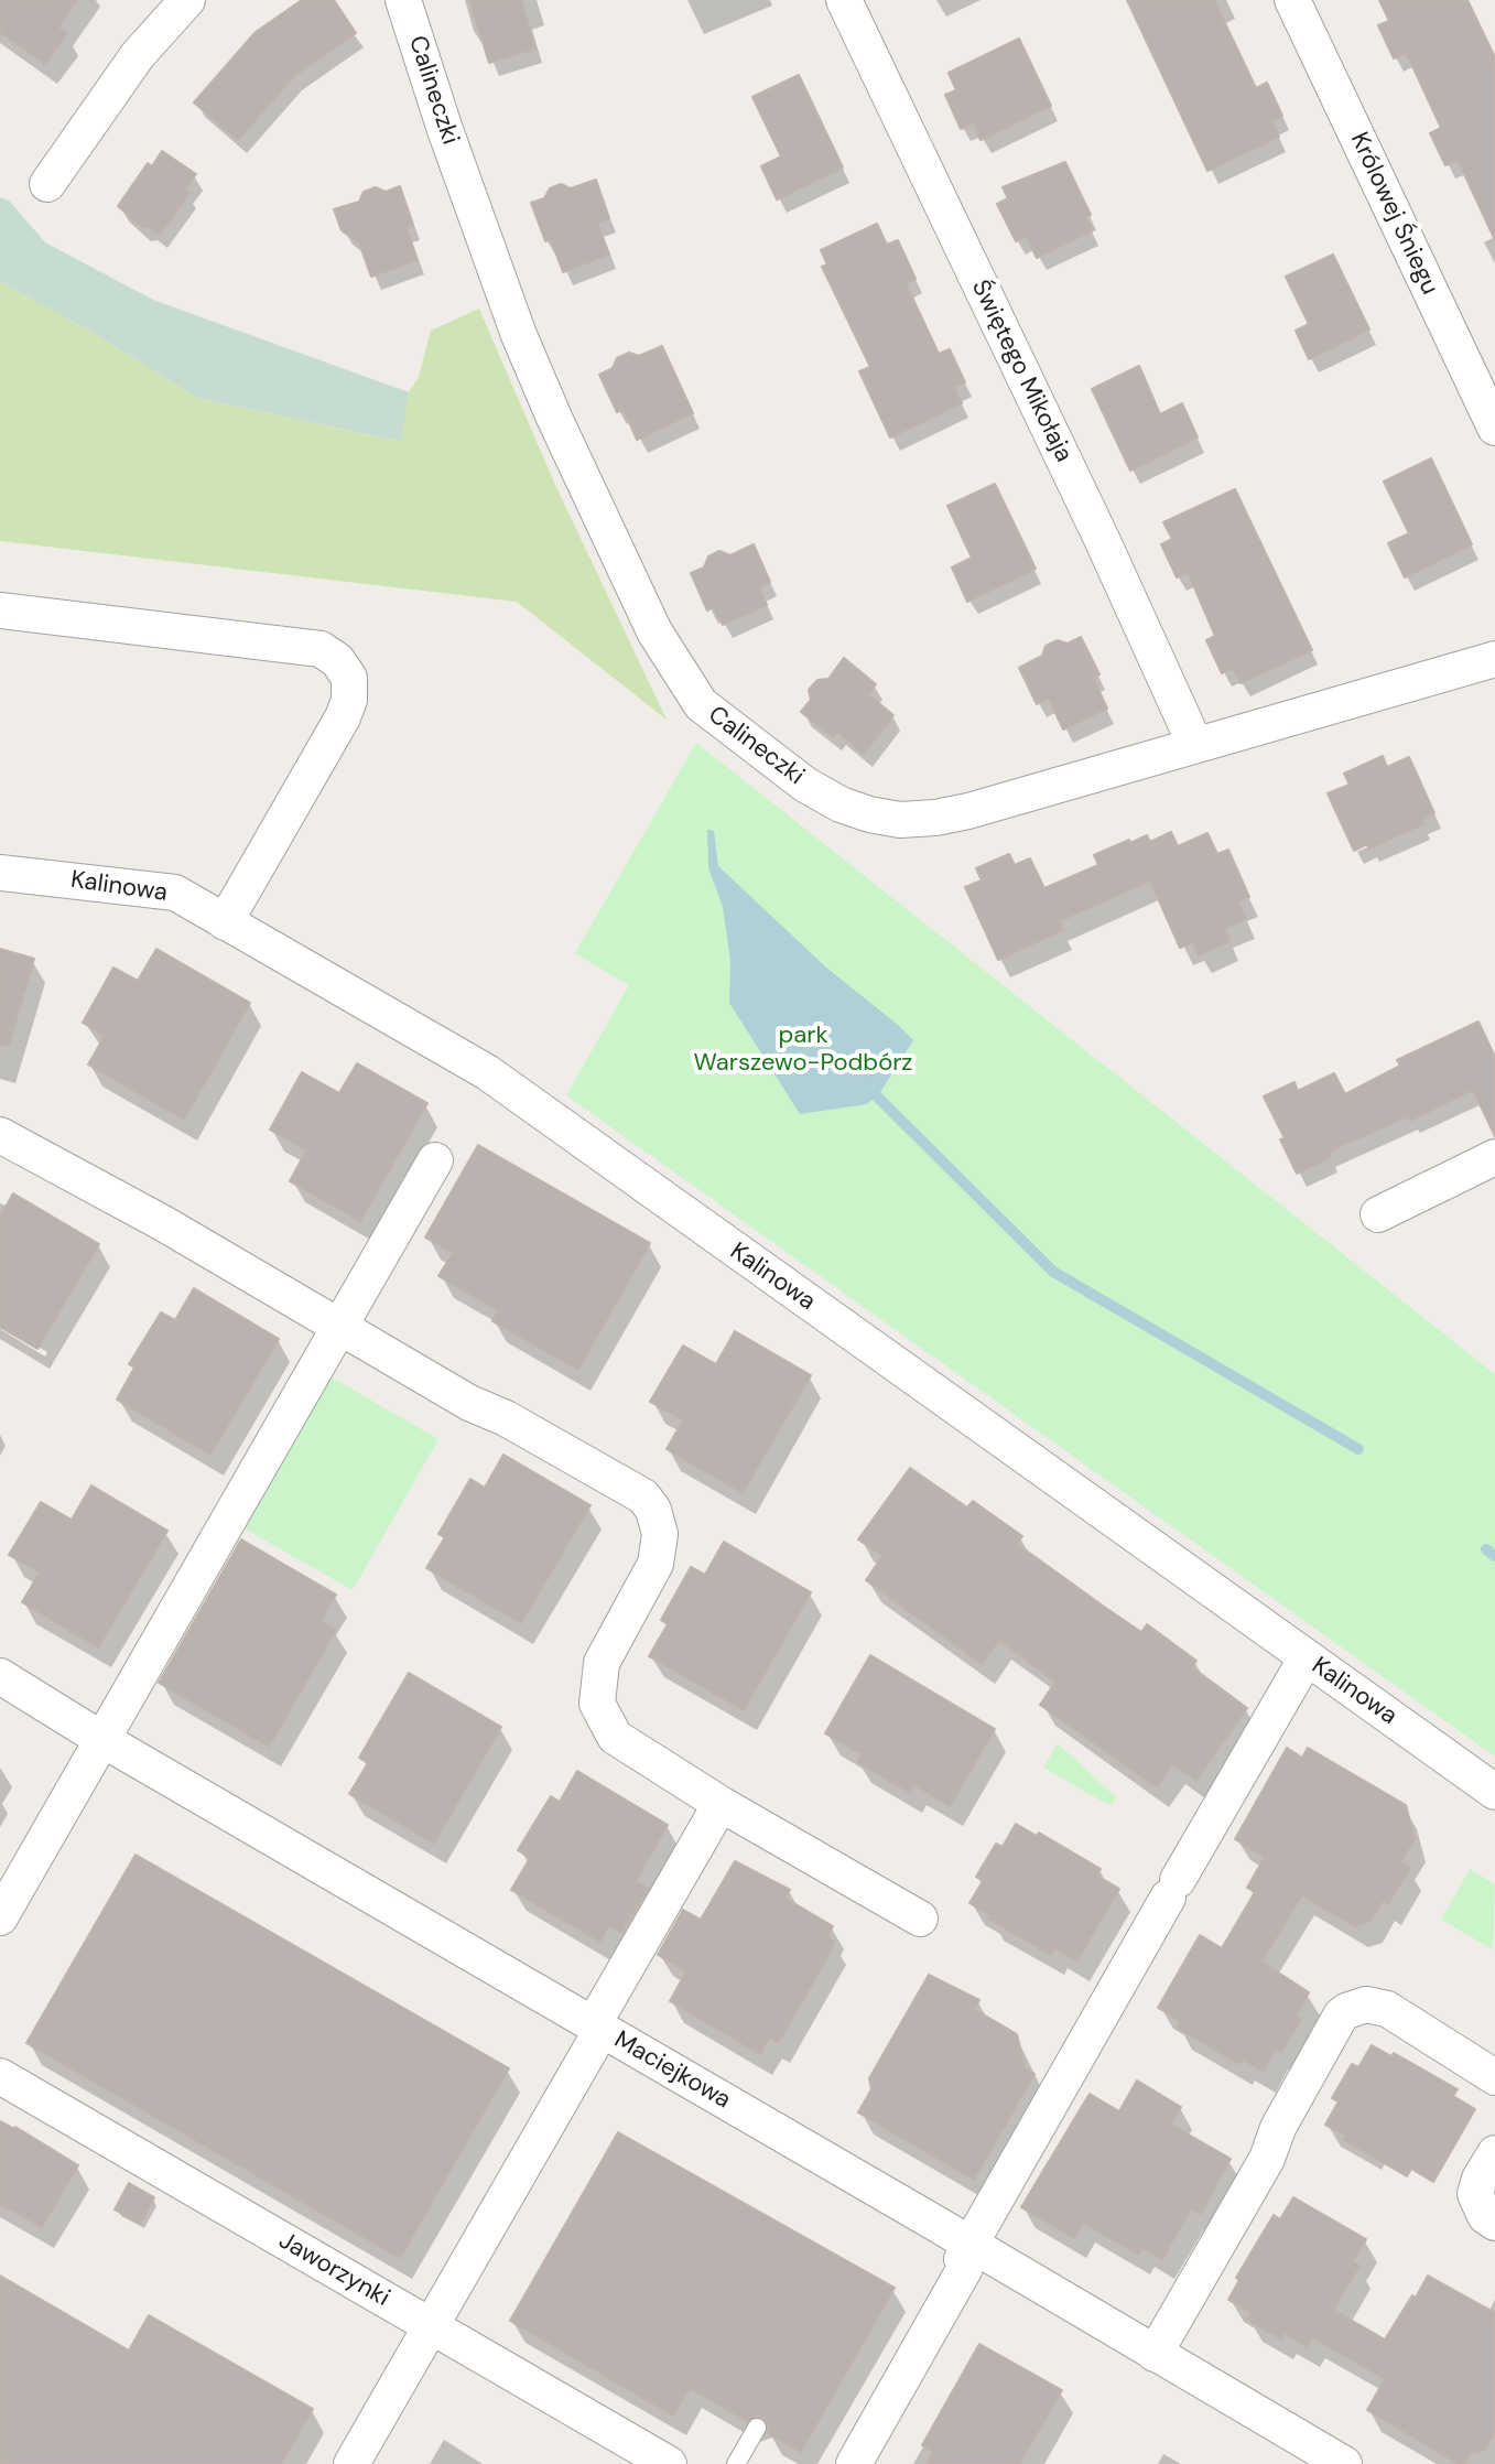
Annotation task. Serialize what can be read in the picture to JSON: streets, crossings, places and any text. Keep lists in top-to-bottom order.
{
  "streets": {
    "street": [
      "Calineczki",
      "Królowej Śniegu",
      "Świętego Mikołaja",
      "Kalinowa",
      "Maciejkowa",
      "Jaworzynki"
    ]
  },
  "crossings": [
    ["Calineczki", "Świętego Mikołaja"]
  ],
  "parks": ["park Warszewo-Podbórz"]
}
